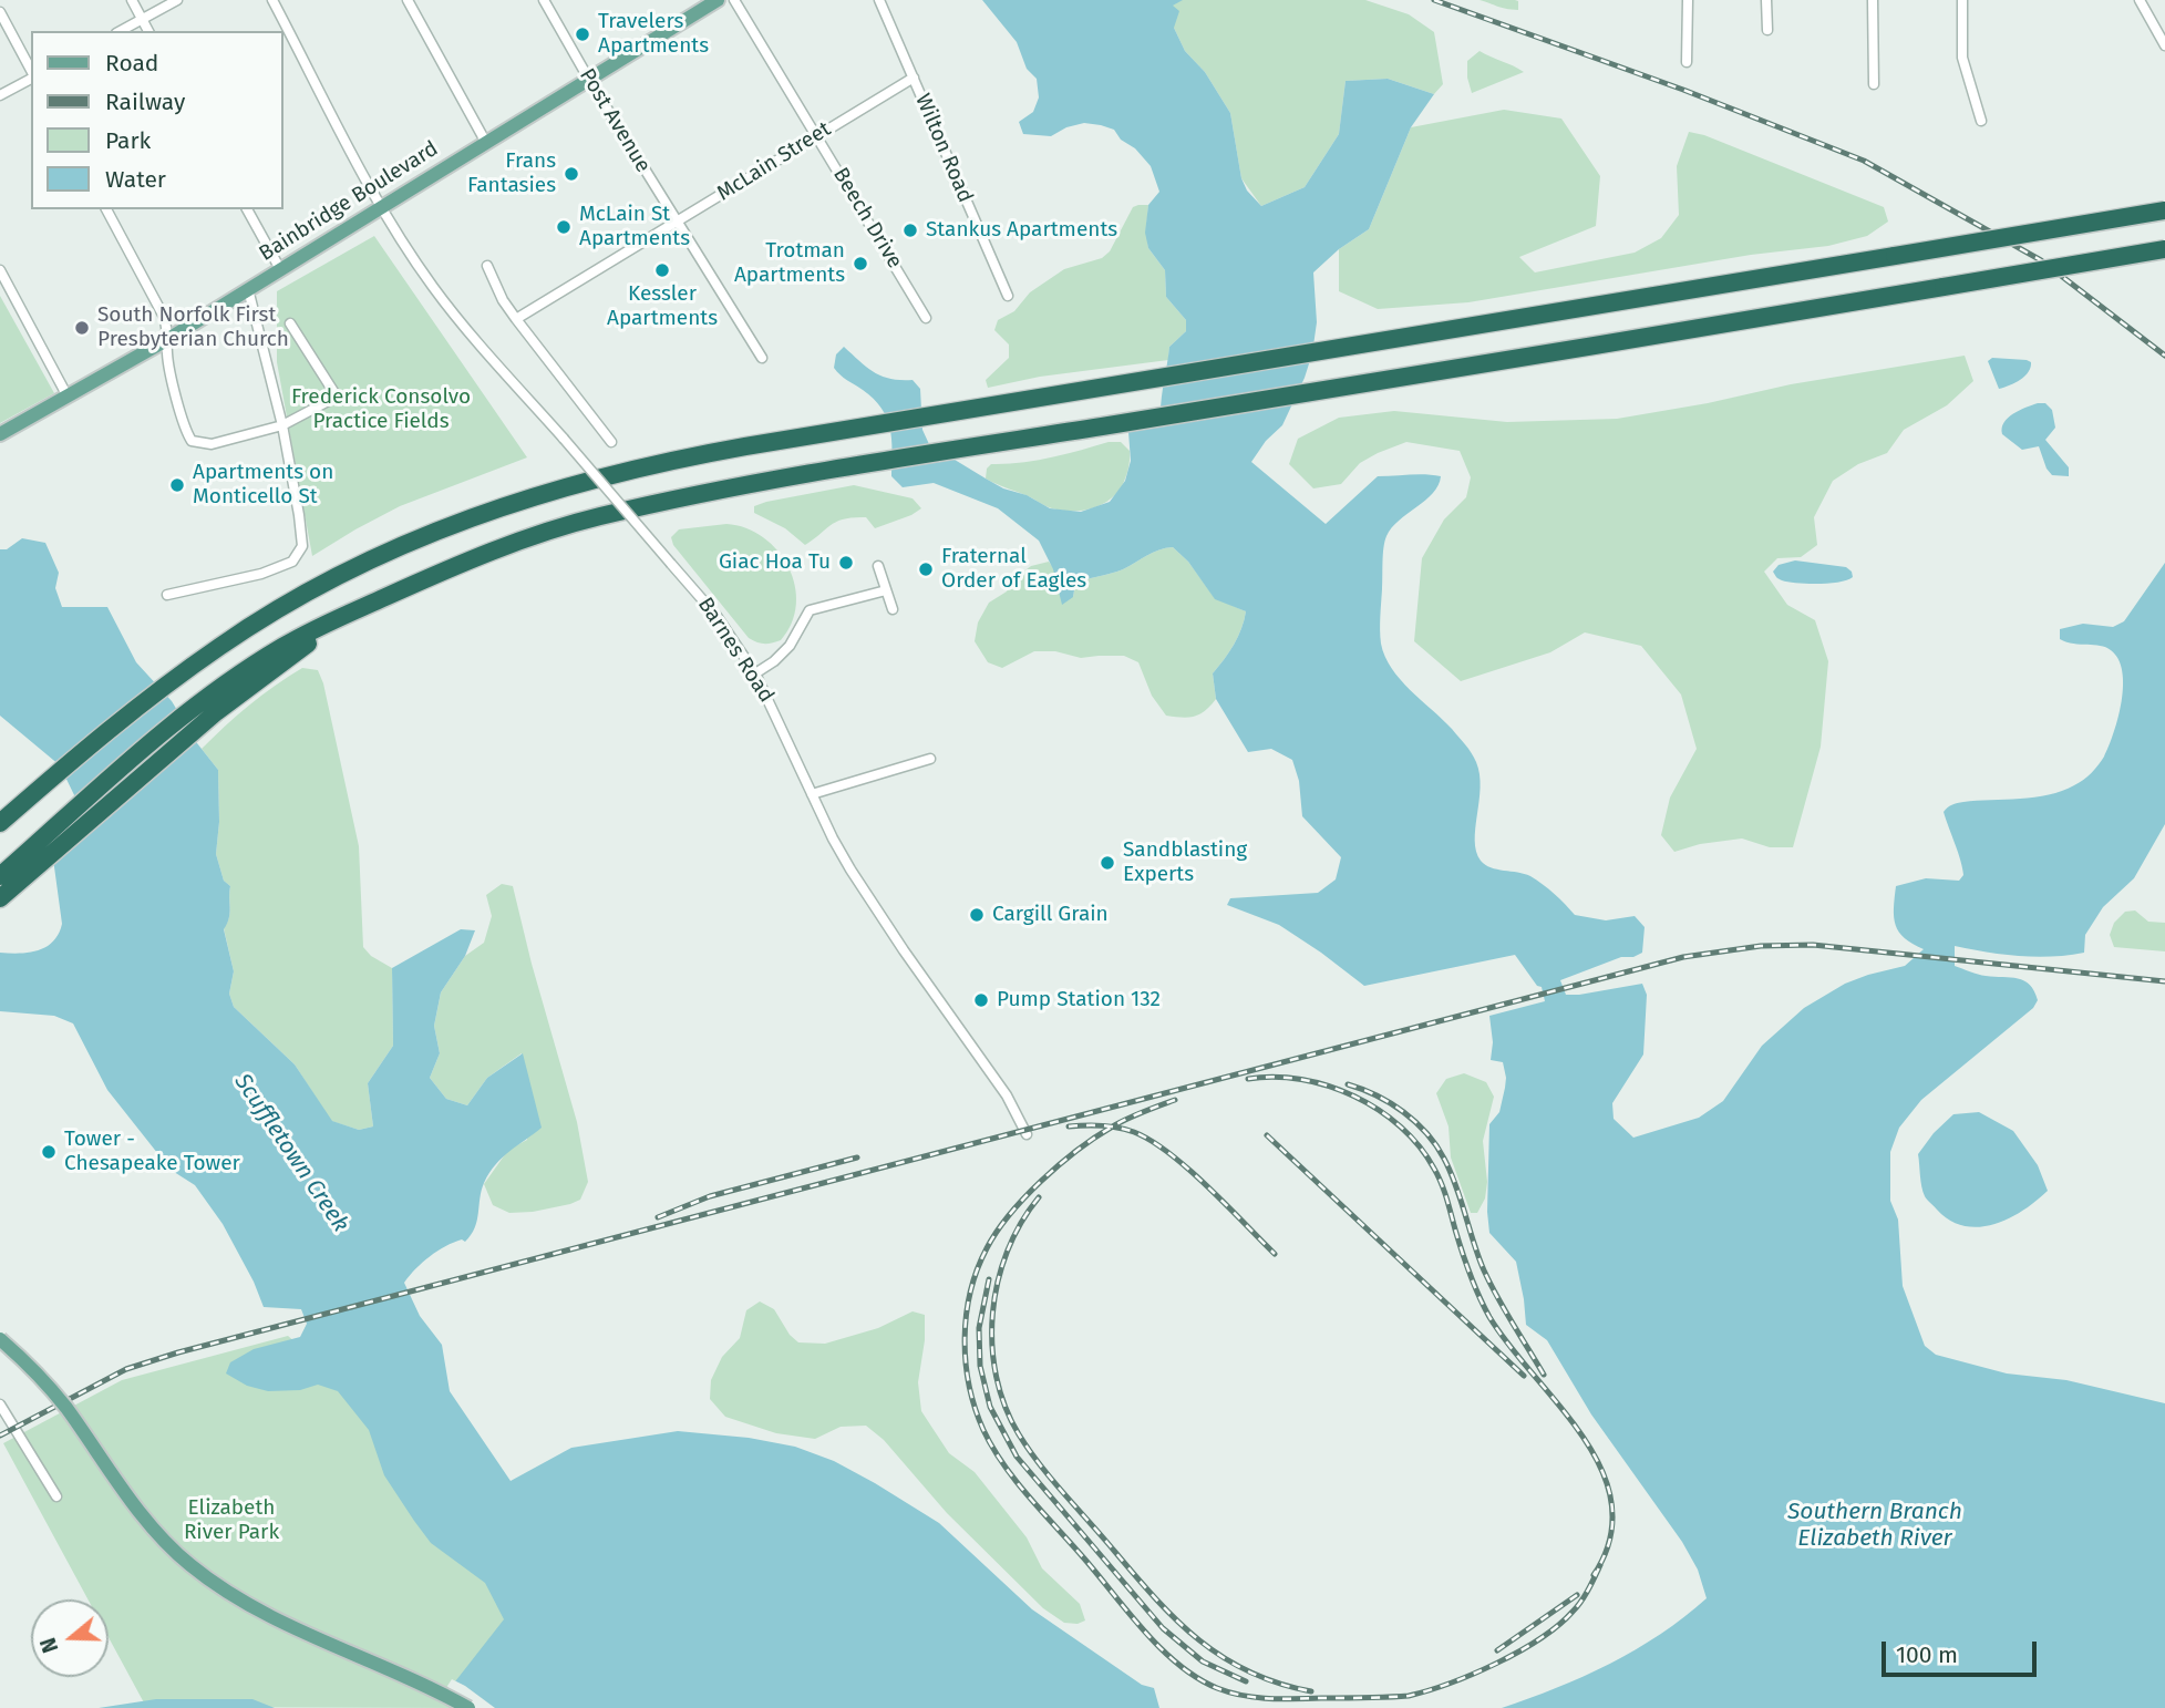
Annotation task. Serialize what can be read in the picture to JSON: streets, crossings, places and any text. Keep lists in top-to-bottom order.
{
  "streets": {
    "main road": ["Bainbridge Boulevard"],
    "street": [
      "Post Avenue",
      "Wilton Road",
      "McLain Street",
      "Beech Drive",
      "Barnes Road"
    ]
  },
  "crossings": [
    ["Post Avenue", "McLain Street"],
    ["Post Avenue", "Bainbridge Boulevard"],
    ["Wilton Road", "McLain Street"],
    ["McLain Street", "Beech Drive"],
    ["Bainbridge Boulevard", "Barnes Road"]
  ],
  "water": ["Scuffletown Creek", "Southern Branch Elizabeth River"],
  "parks": ["Frederick Consolvo Practice Fields", "Elizabeth River Park"],
  "places": [
    "Travelers Apartments",
    "Frans Fantasies",
    "McLain St Apartments",
    "Stankus Apartments",
    "Trotman Apartments",
    "Kessler Apartments",
    "South Norfolk First Presbyterian Church",
    "Apartments on Monticello St",
    "Giac Hoa Tu",
    "Fraternal Order of Eagles",
    "Sandblasting Experts",
    "Cargill Grain",
    "Pump Station 132",
    "Tower - Chesapeake Tower"
  ],
  "legend": [
    "Road",
    "Railway",
    "Park",
    "Water"
  ],
  "scale_bar": "100 m",
  "north": "left"
}
